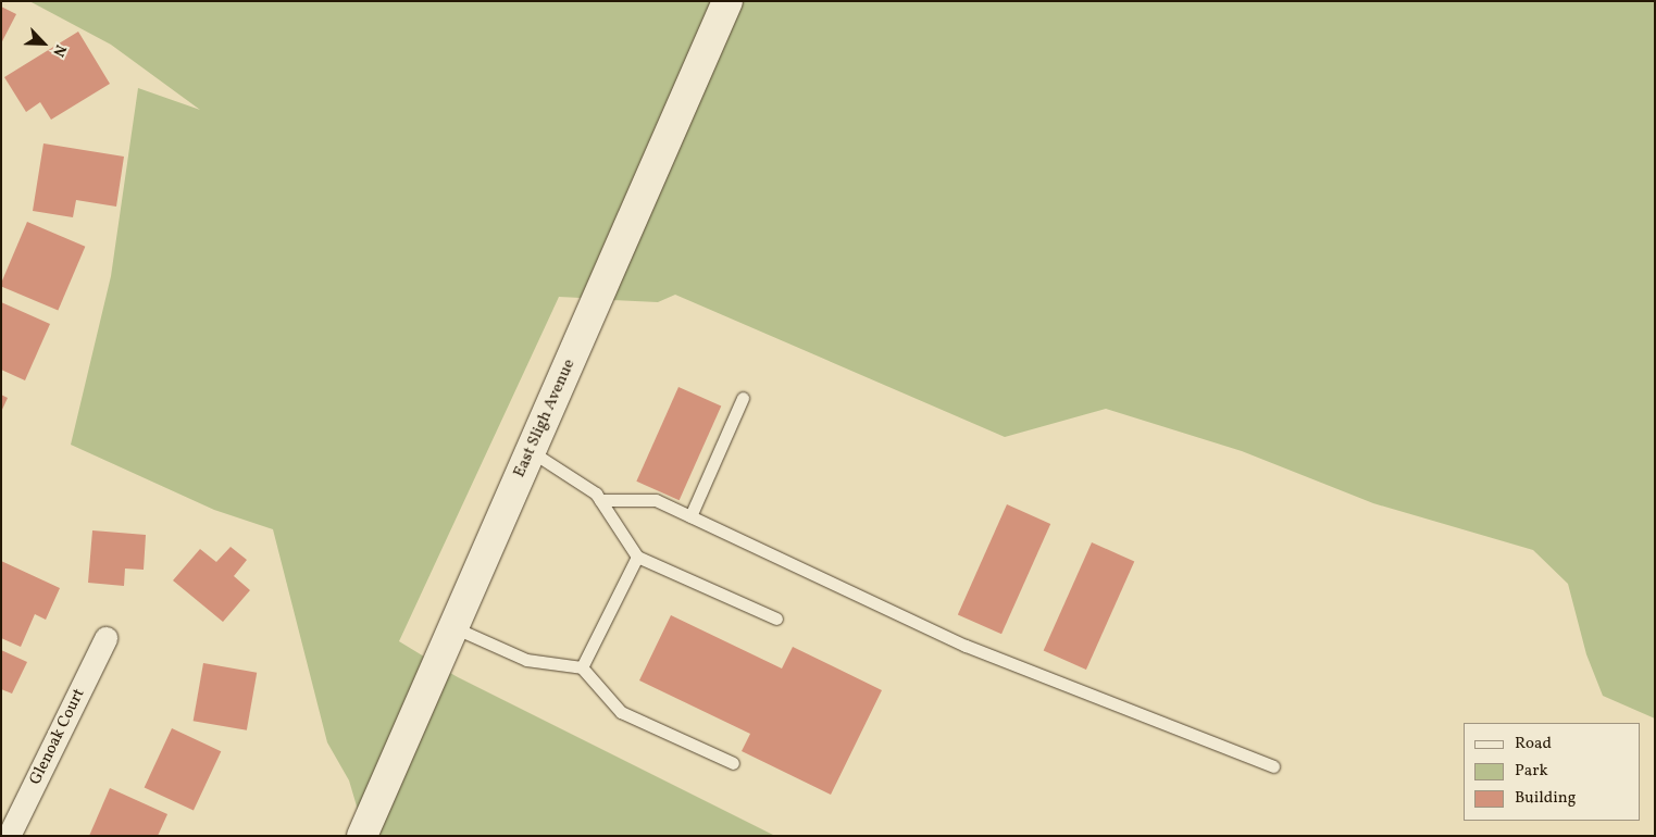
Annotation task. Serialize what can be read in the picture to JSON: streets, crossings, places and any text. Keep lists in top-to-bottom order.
{
  "streets": {
    "street": ["East Sligh Avenue", "Glenoak Court"]
  },
  "legend": ["Road", "Park", "Building"],
  "north": "bottom right"
}
